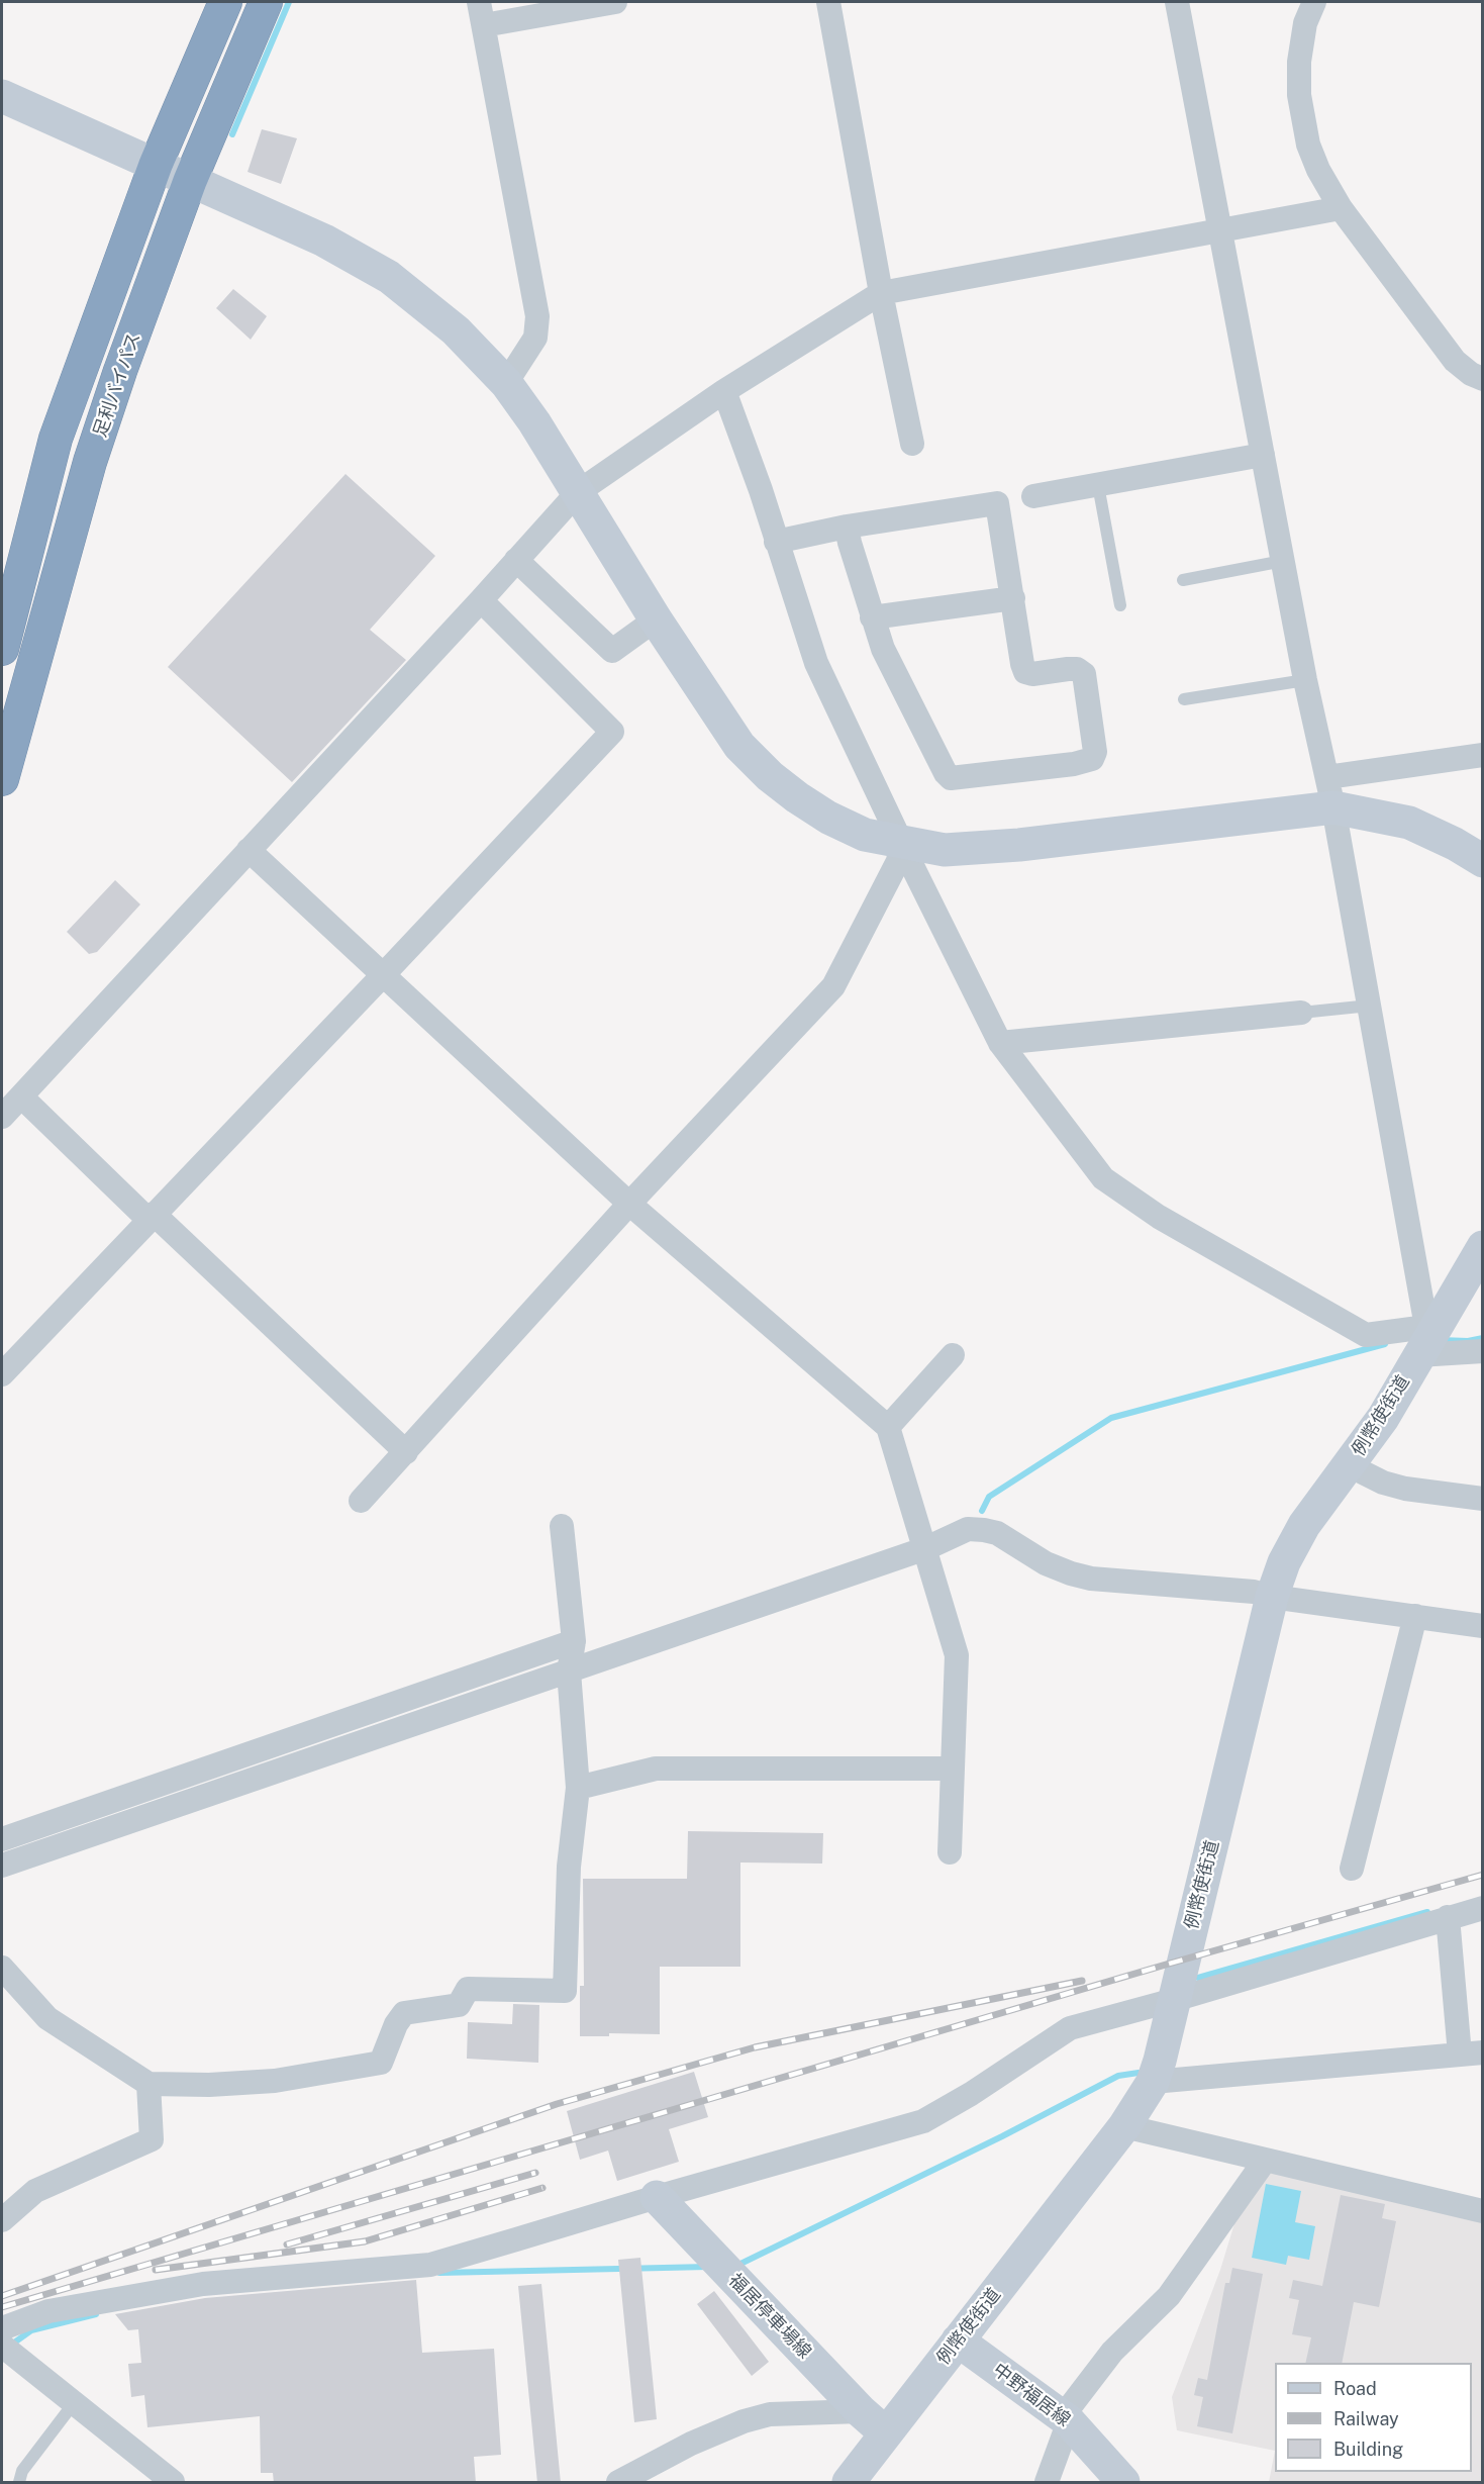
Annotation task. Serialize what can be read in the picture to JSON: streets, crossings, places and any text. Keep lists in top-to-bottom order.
{
  "streets": {
    "highway": ["足利バイパス"],
    "main road": ["例幣使街道", "福居停車場線", "中野福居線"]
  },
  "crossings": [
    ["例幣使街道", "福居停車場線"],
    ["例幣使街道", "中野福居線"]
  ],
  "legend": ["Road", "Railway", "Building"]
}
